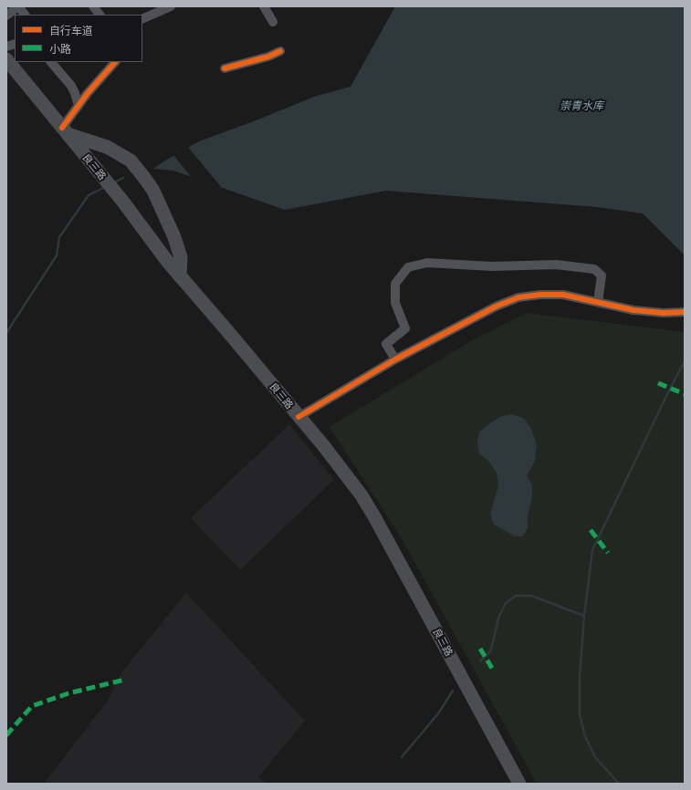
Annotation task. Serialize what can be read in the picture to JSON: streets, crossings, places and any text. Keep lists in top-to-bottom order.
{
  "streets": {
    "main road": ["良三路"]
  },
  "water": ["崇青水库"],
  "legend": ["自行车道", "小路"]
}
